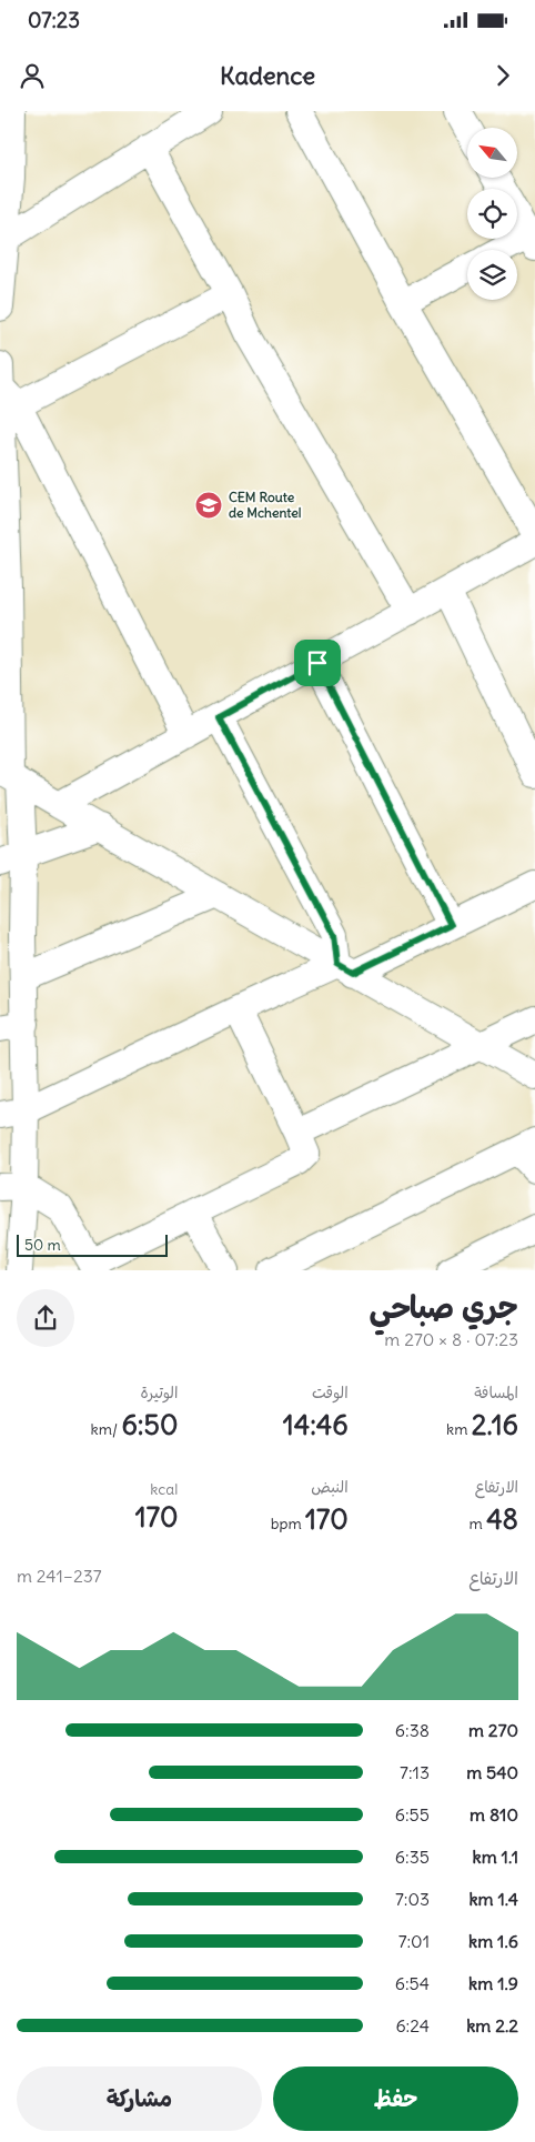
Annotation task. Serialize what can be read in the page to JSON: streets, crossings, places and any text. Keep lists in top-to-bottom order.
{
  "places": {
    "school or university": ["CEM Route de Mchentel"]
  },
  "scale_bar": "50 m",
  "north": "top left",
  "page": {
    "status": "07:23",
    "header": "Kadence",
    "scale": "50 m",
    "heading": ["جري صباحي", "07:23 · 8 × 270 m"],
    "stats": [
      ["المسافة", "2.16 km"],
      ["الوقت", "14:46"],
      ["الوتيرة", "6:50 /km"],
      ["الارتفاع", "48 m"],
      ["النبض", "170 bpm"],
      ["kcal", "170"]
    ],
    "chart": ["الارتفاع", "237–241 m"],
    "list": [
      {
        "name": "270 m",
        "note": "6:38"
      },
      {
        "name": "540 m",
        "note": "7:13"
      },
      {
        "name": "810 m",
        "note": "6:55"
      },
      {
        "name": "1.1 km",
        "note": "6:35"
      },
      {
        "name": "1.4 km",
        "note": "7:03"
      },
      {
        "name": "1.6 km",
        "note": "7:01"
      },
      {
        "name": "1.9 km",
        "note": "6:54"
      },
      {
        "name": "2.2 km",
        "note": "6:24"
      }
    ],
    "buttons": ["حفظ", "مشاركة"]
  }
}
